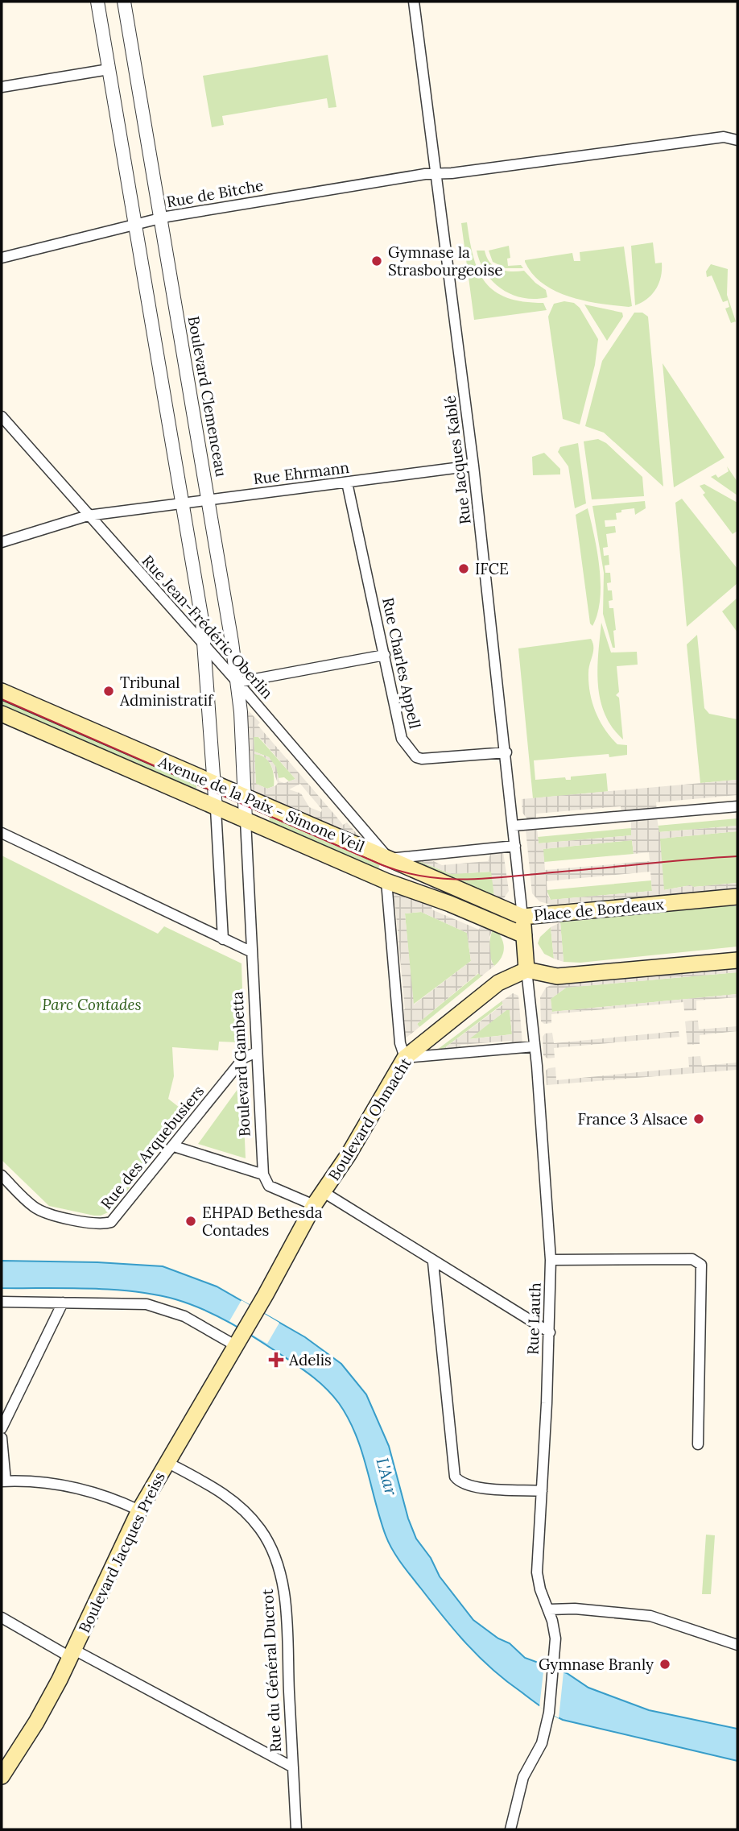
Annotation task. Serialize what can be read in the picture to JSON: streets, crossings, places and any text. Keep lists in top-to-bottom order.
{
  "streets": {
    "main road": [
      "Avenue de la Paix - Simone Veil",
      "Place de Bordeaux",
      "Boulevard Ohmacht",
      "Boulevard Jacques Preiss"
    ],
    "street": [
      "Rue de Bitche",
      "Boulevard Clemenceau",
      "Rue Jacques Kablé",
      "Rue Ehrmann",
      "Rue Jean-Frédéric Oberlin",
      "Rue Charles Appell",
      "Boulevard Gambetta",
      "Rue des Arquebusiers",
      "Rue Lauth",
      "Rue du Général Ducrot"
    ]
  },
  "crossings": [
    ["Rue de Bitche", "Boulevard Clemenceau"],
    ["Rue de Bitche", "Rue Jacques Kablé"],
    ["Boulevard Clemenceau", "Rue Ehrmann"],
    ["Boulevard Clemenceau", "Rue Jean-Frédéric Oberlin"],
    ["Boulevard Clemenceau", "Avenue de la Paix - Simone Veil"],
    ["Boulevard Clemenceau", "Boulevard Gambetta"],
    ["Rue Jacques Kablé", "Rue Ehrmann"],
    ["Rue Jacques Kablé", "Rue Charles Appell"],
    ["Rue Jacques Kablé", "Avenue de la Paix - Simone Veil"],
    ["Rue Jacques Kablé", "Place de Bordeaux"],
    ["Rue Ehrmann", "Rue Jean-Frédéric Oberlin"],
    ["Rue Ehrmann", "Rue Charles Appell"],
    ["Rue Jean-Frédéric Oberlin", "Avenue de la Paix - Simone Veil"],
    ["Avenue de la Paix - Simone Veil", "Place de Bordeaux"],
    ["Avenue de la Paix - Simone Veil", "Boulevard Gambetta"],
    ["Place de Bordeaux", "Boulevard Ohmacht"],
    ["Place de Bordeaux", "Rue Lauth"],
    ["Boulevard Gambetta", "Rue des Arquebusiers"],
    ["Boulevard Ohmacht", "Rue Lauth"],
    ["Boulevard Ohmacht", "Boulevard Jacques Preiss"],
    ["Boulevard Jacques Preiss", "Rue du Général Ducrot"]
  ],
  "water": ["L'Aar"],
  "parks": ["Parc Contades"],
  "places": {
    "other": [
      "Gymnase la Strasbourgeoise",
      "IFCE",
      "Tribunal Administratif",
      "France 3 Alsace",
      "EHPAD Bethesda Contades",
      "Gymnase Branly"
    ],
    "health": ["Adelis"]
  }
}
